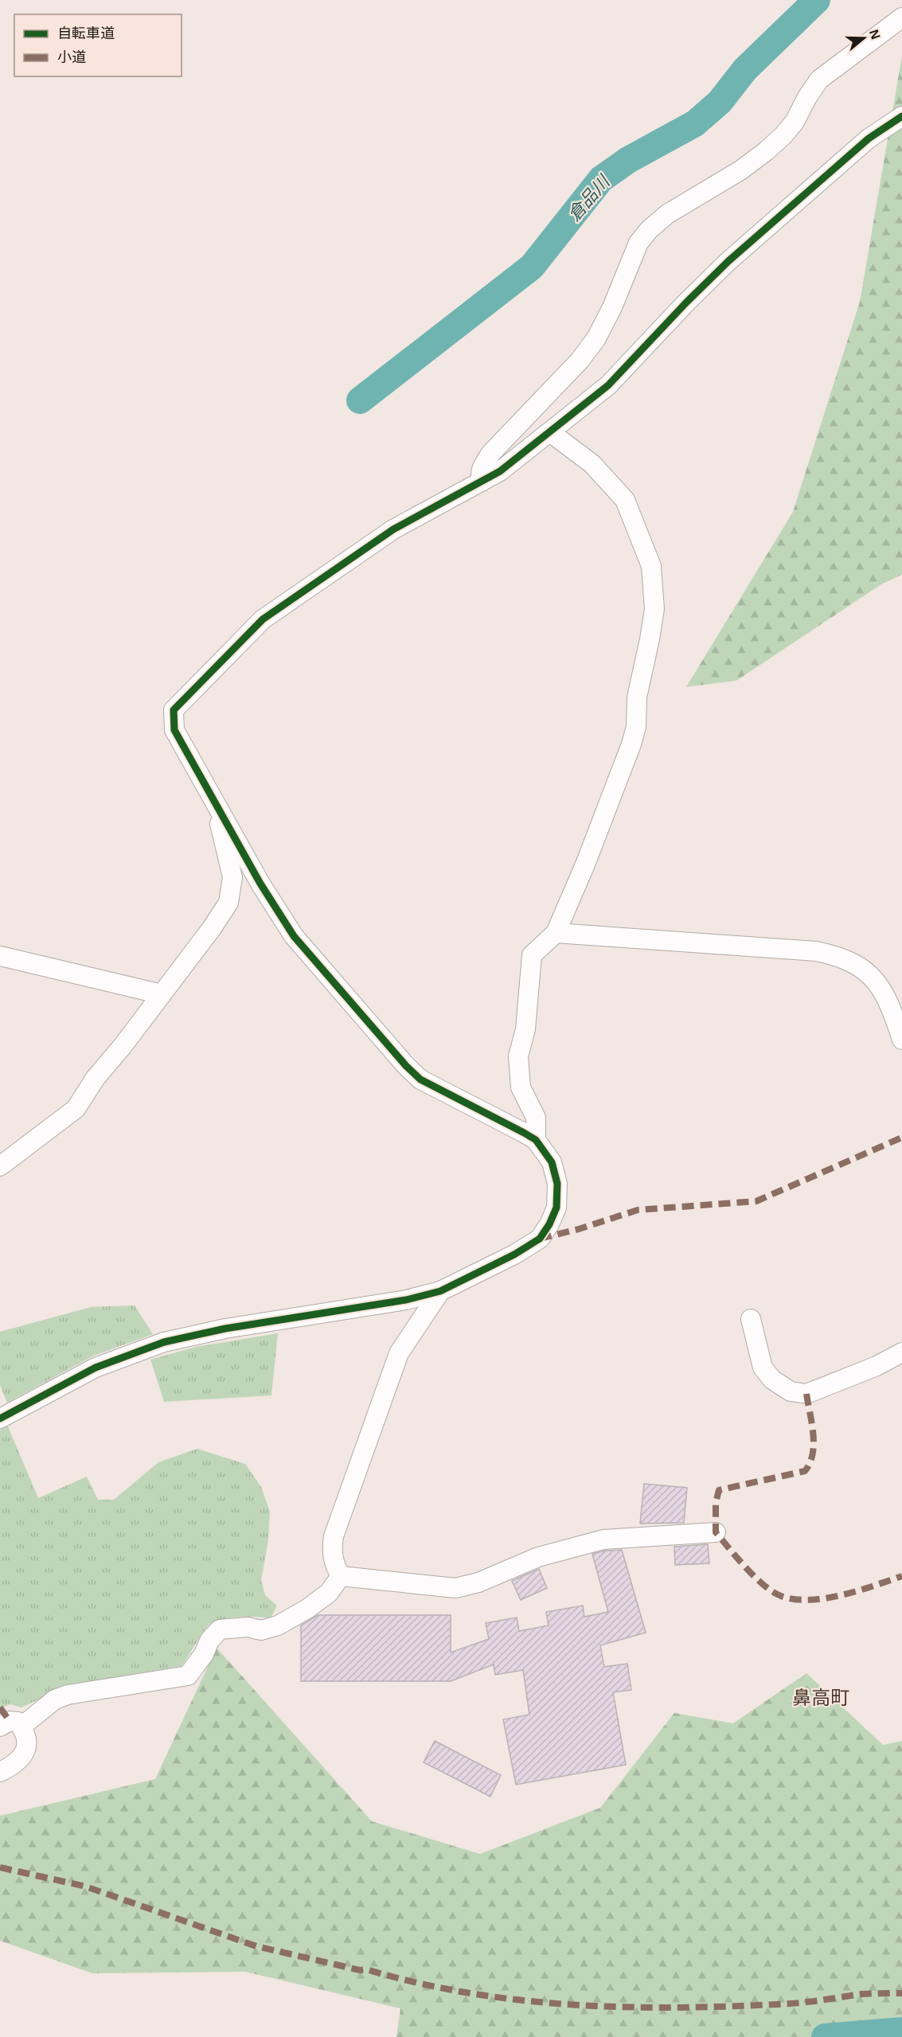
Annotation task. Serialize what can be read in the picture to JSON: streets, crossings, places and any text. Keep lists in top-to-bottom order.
{
  "districts": ["鼻高町"],
  "water": ["倉品川"],
  "legend": ["自転車道", "小道"],
  "north": "right"
}
